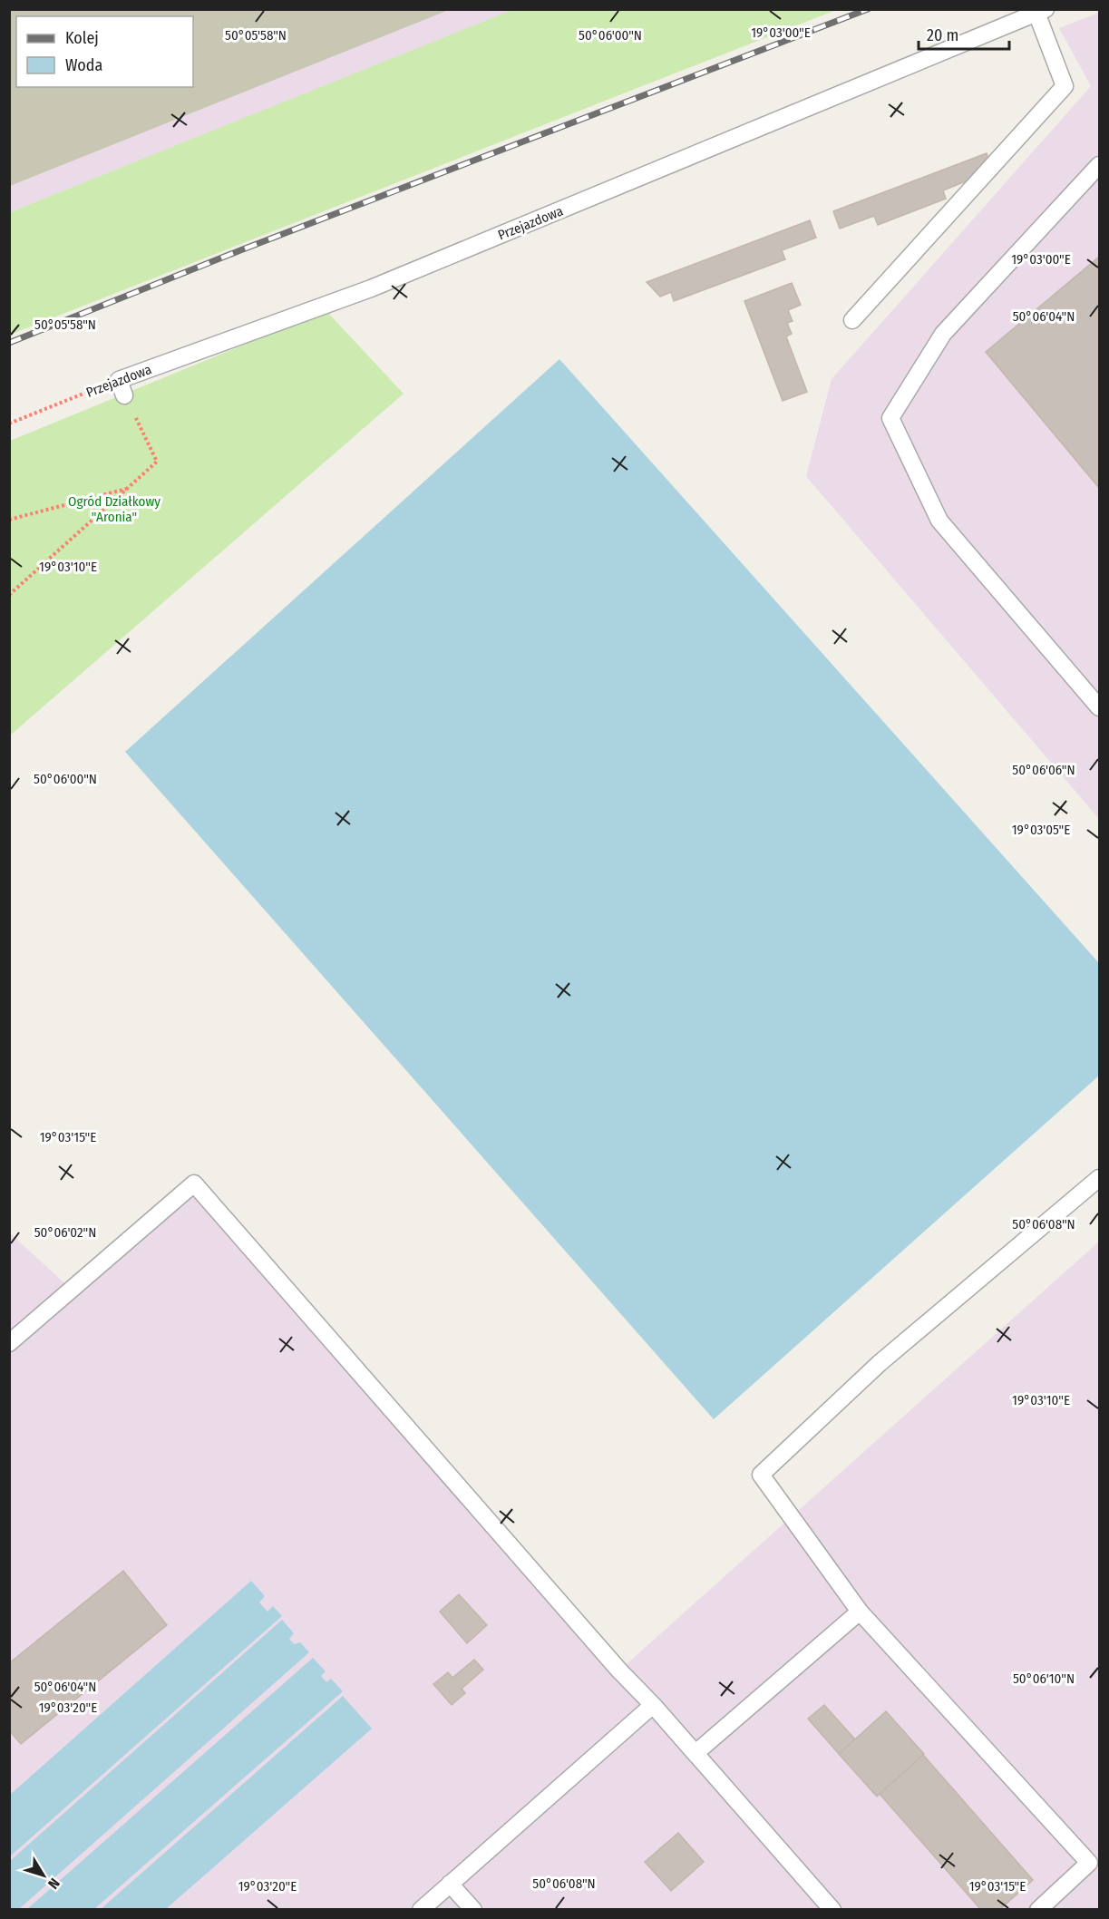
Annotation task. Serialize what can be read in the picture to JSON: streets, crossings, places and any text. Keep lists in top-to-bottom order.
{
  "streets": {
    "lane": ["Przejazdowa"]
  },
  "parks": ["Ogród Działkowy \"Aronia\""],
  "legend": ["Kolej", "Woda"],
  "scale_bar": "20 m",
  "north": "bottom right",
  "coordinates": [
    "19°03'00\"E",
    "50°05'58\"N",
    "50°06'00\"N",
    "50°06'04\"N",
    "19°03'10\"E",
    "50°06'06\"N",
    "19°03'05\"E",
    "19°03'15\"E",
    "50°06'08\"N",
    "50°06'02\"N",
    "50°06'10\"N",
    "19°03'20\"E"
  ]
}
